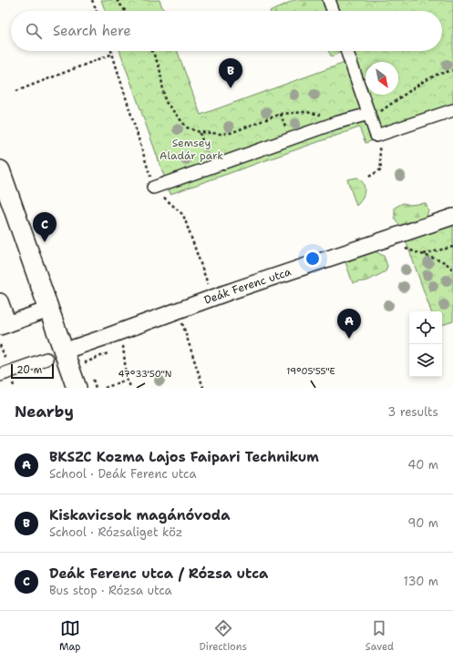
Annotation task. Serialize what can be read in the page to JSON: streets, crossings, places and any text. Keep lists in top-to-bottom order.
{
  "streets": {
    "street": ["Deák Ferenc utca"]
  },
  "parks": ["Semsey Aladár park"],
  "scale_bar": "20 m",
  "north": "bottom right",
  "page": {
    "search": "Search here",
    "pins": ["B", "C", "A"],
    "scale": "20 m",
    "heading": ["Nearby", "3 results"],
    "list": [
      {
        "mark": "A",
        "name": "BKSZC Kozma Lajos Faipari Technikum",
        "note": "School · Deák Ferenc utca",
        "value": "40 m"
      },
      {
        "mark": "B",
        "name": "Kiskavicsok magánóvoda",
        "note": "School · Rózsaliget köz",
        "value": "90 m"
      },
      {
        "mark": "C",
        "name": "Deák Ferenc utca / Rózsa utca",
        "note": "Bus stop · Rózsa utca",
        "value": "130 m"
      }
    ],
    "nav": ["Map", "Directions", "Saved"]
  },
  "coordinates": ["19°05'55\"E", "47°33'50\"N"]
}
